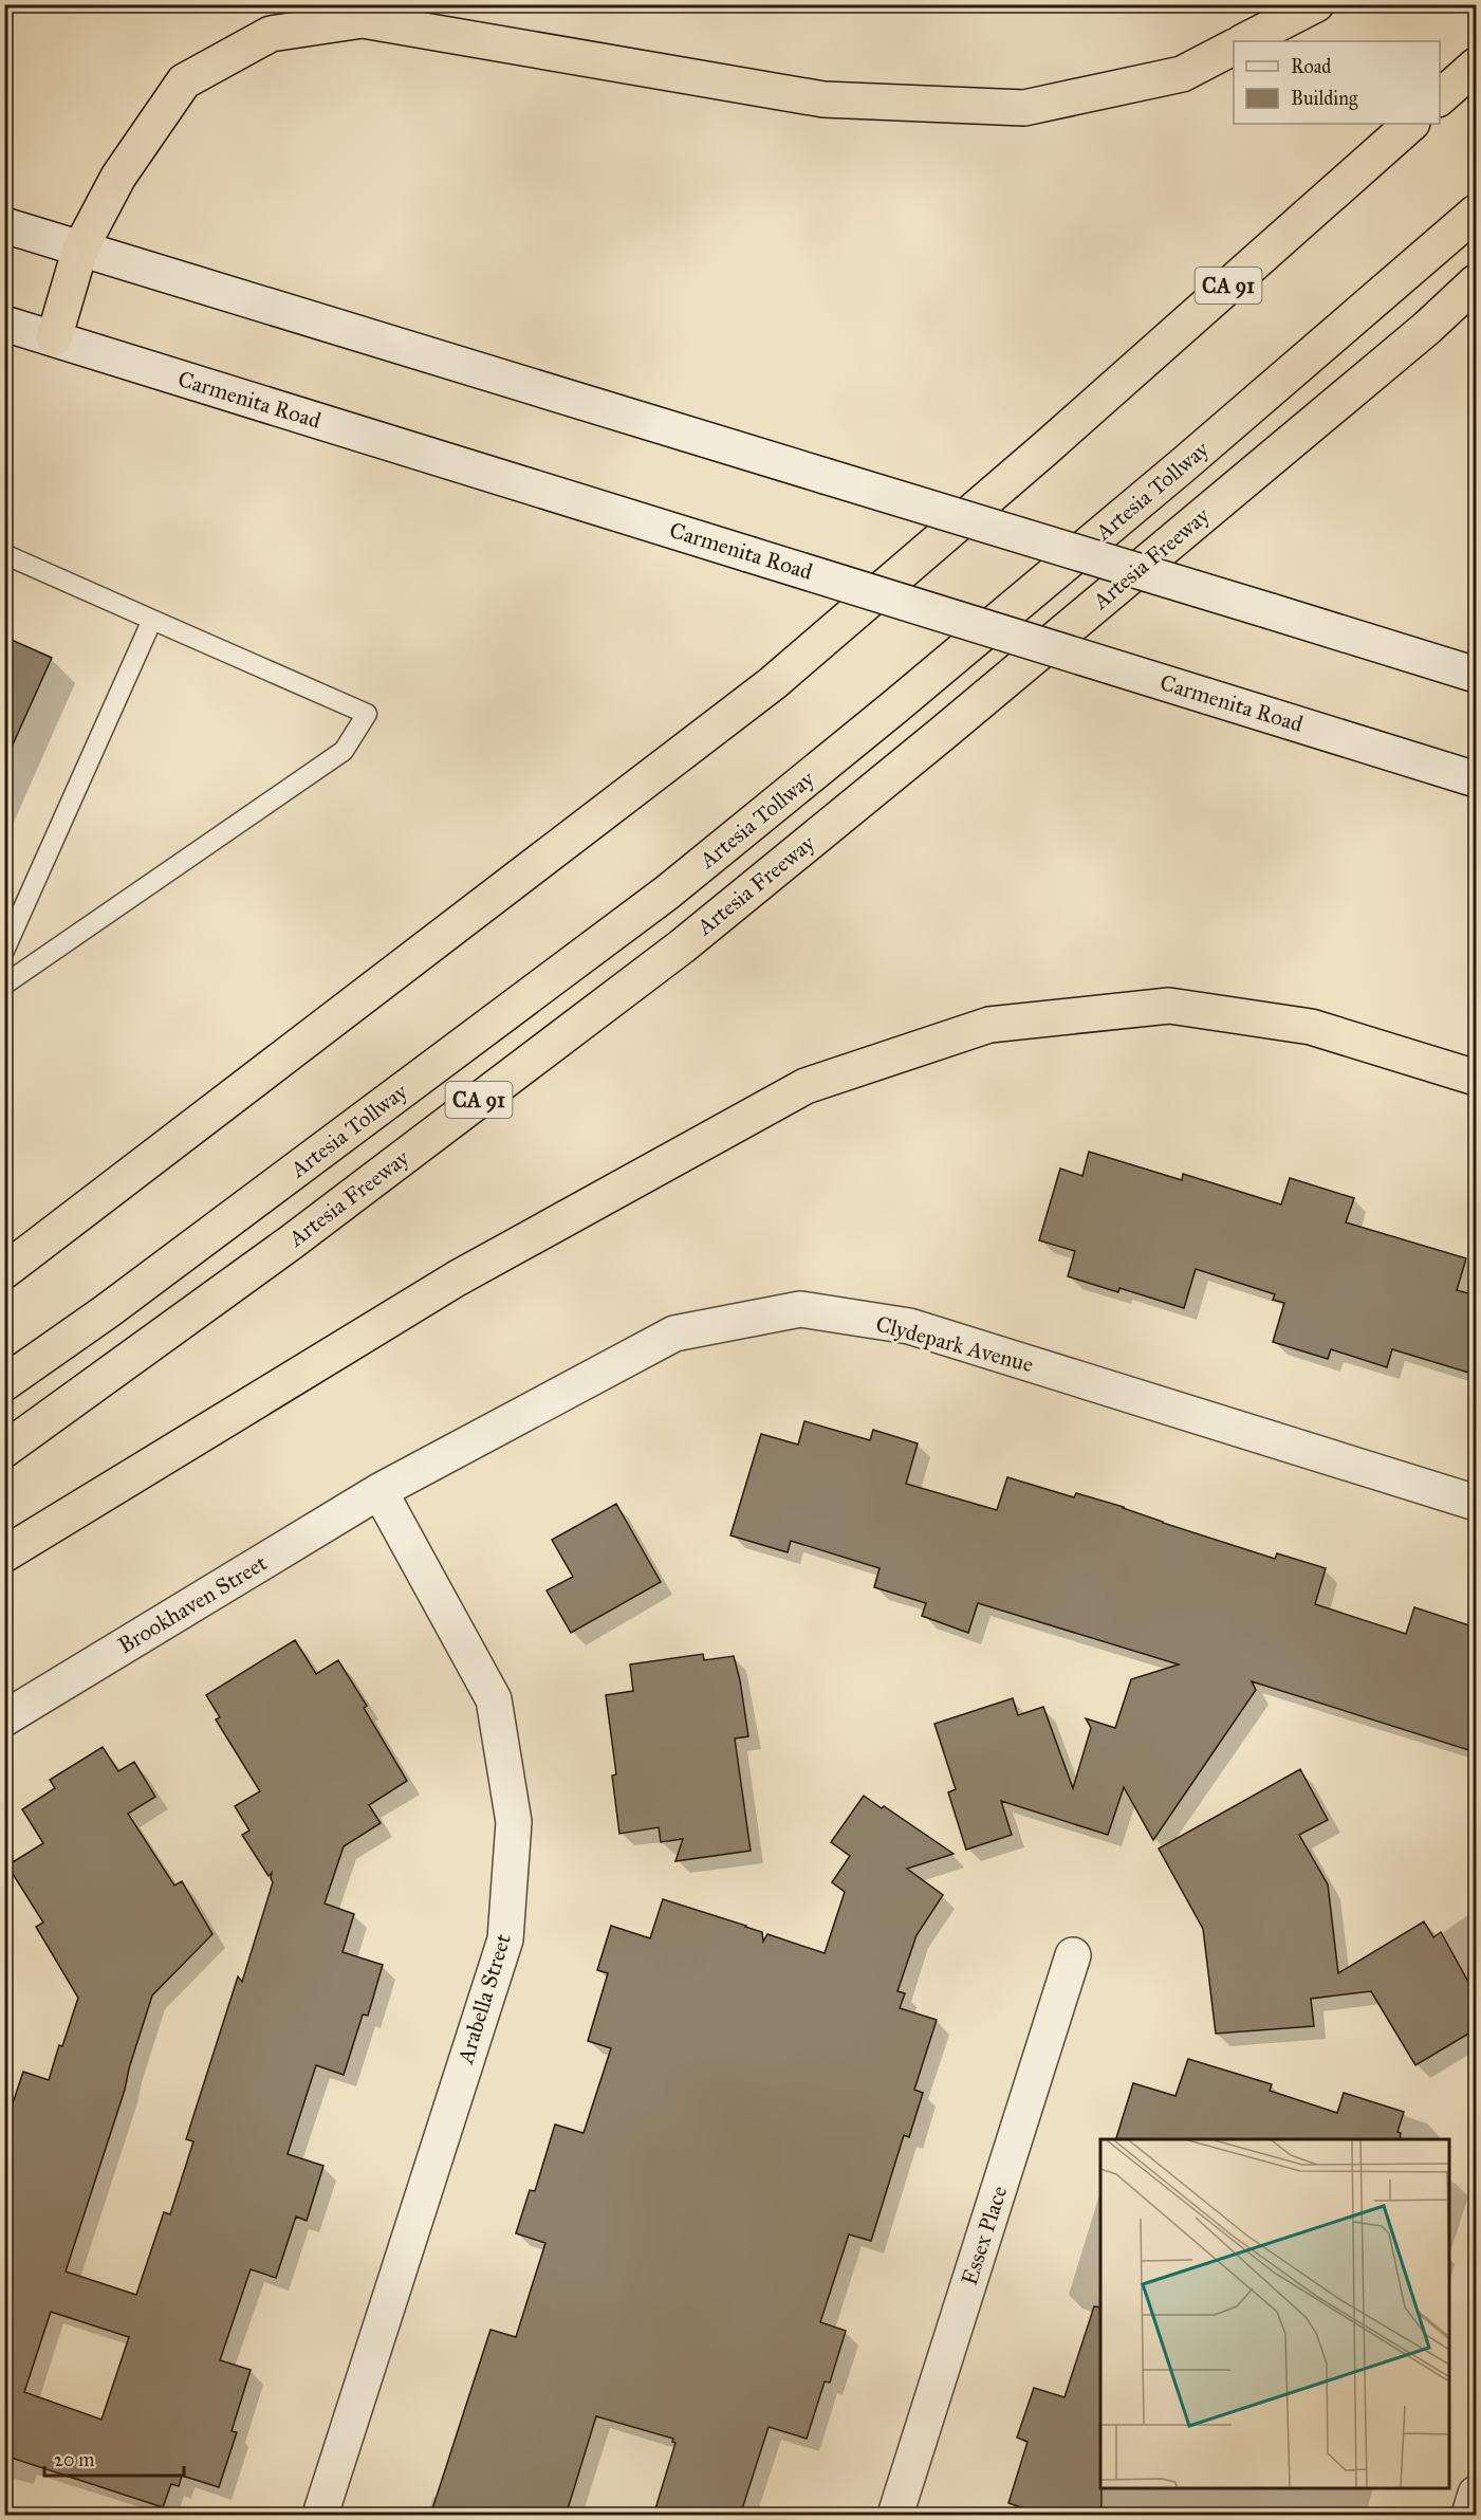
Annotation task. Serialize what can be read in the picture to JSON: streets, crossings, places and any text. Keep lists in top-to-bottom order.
{
  "streets": {
    "highway": ["CA 91", "Artesia Tollway", "Artesia Freeway"],
    "street": [
      "Carmenita Road",
      "Clydepark Avenue",
      "Brookhaven Street",
      "Arabella Street",
      "Essex Place"
    ]
  },
  "crossings": [
    ["Clydepark Avenue", "Brookhaven Street"],
    ["Clydepark Avenue", "Arabella Street"],
    ["Brookhaven Street", "Arabella Street"]
  ],
  "legend": ["Road", "Building"],
  "scale_bar": "20 m"
}
